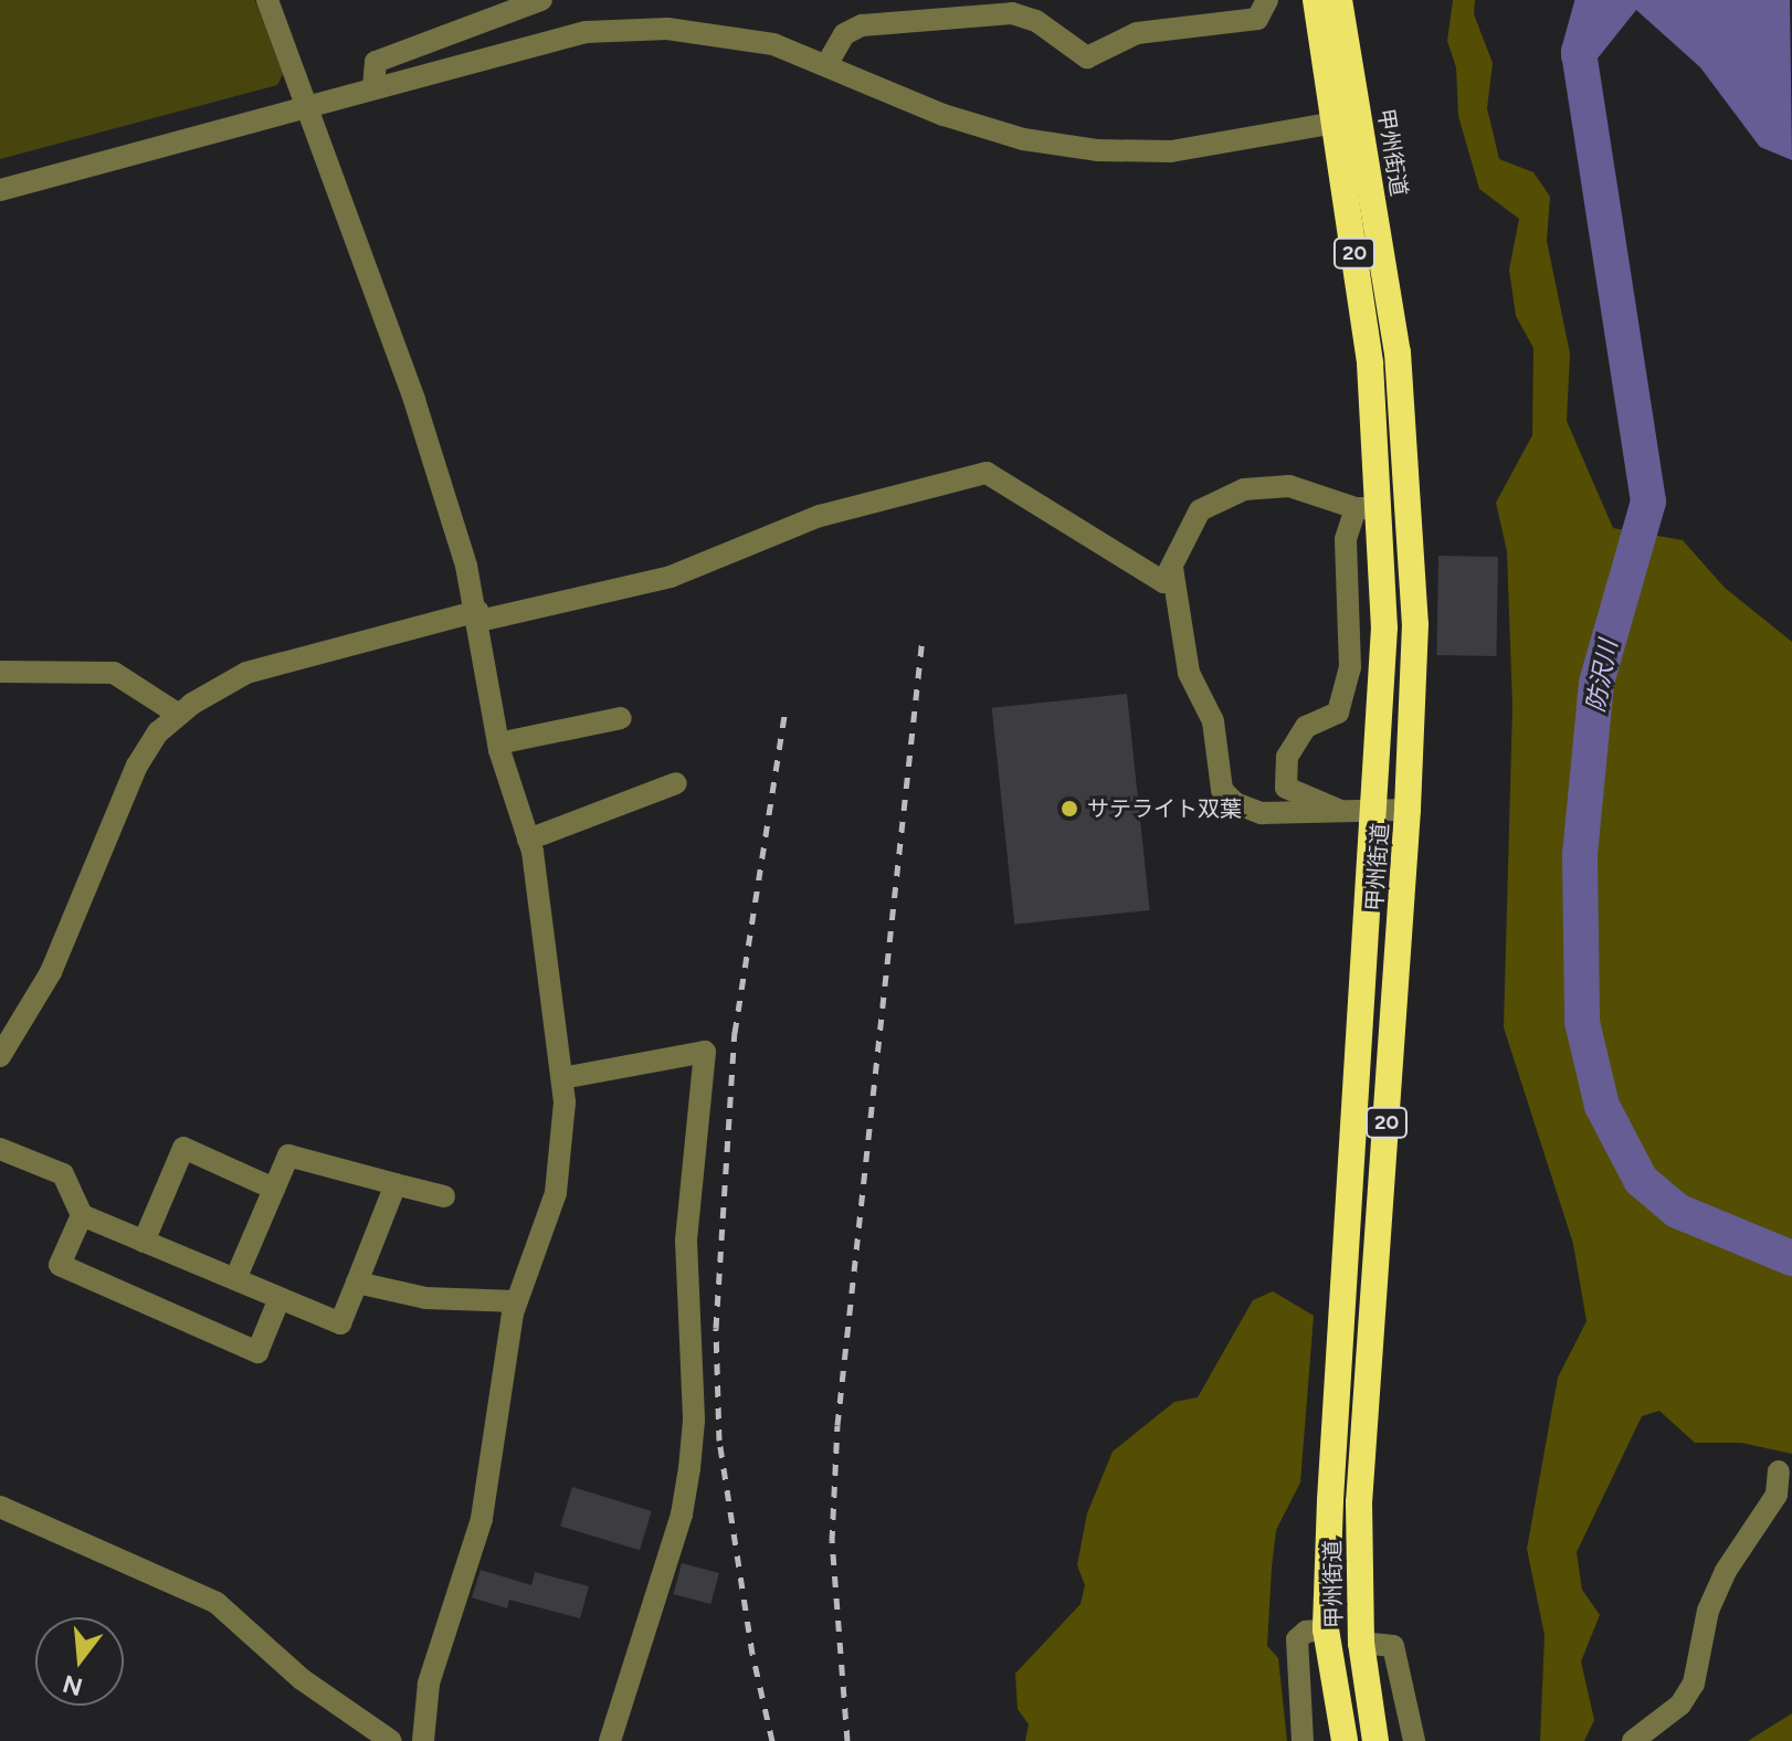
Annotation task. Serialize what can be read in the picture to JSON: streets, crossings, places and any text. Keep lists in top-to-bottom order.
{
  "streets": {
    "highway": ["甲州街道", "20"]
  },
  "water": ["防沢川"],
  "places": ["サテライト双葉"],
  "north": "bottom"
}
